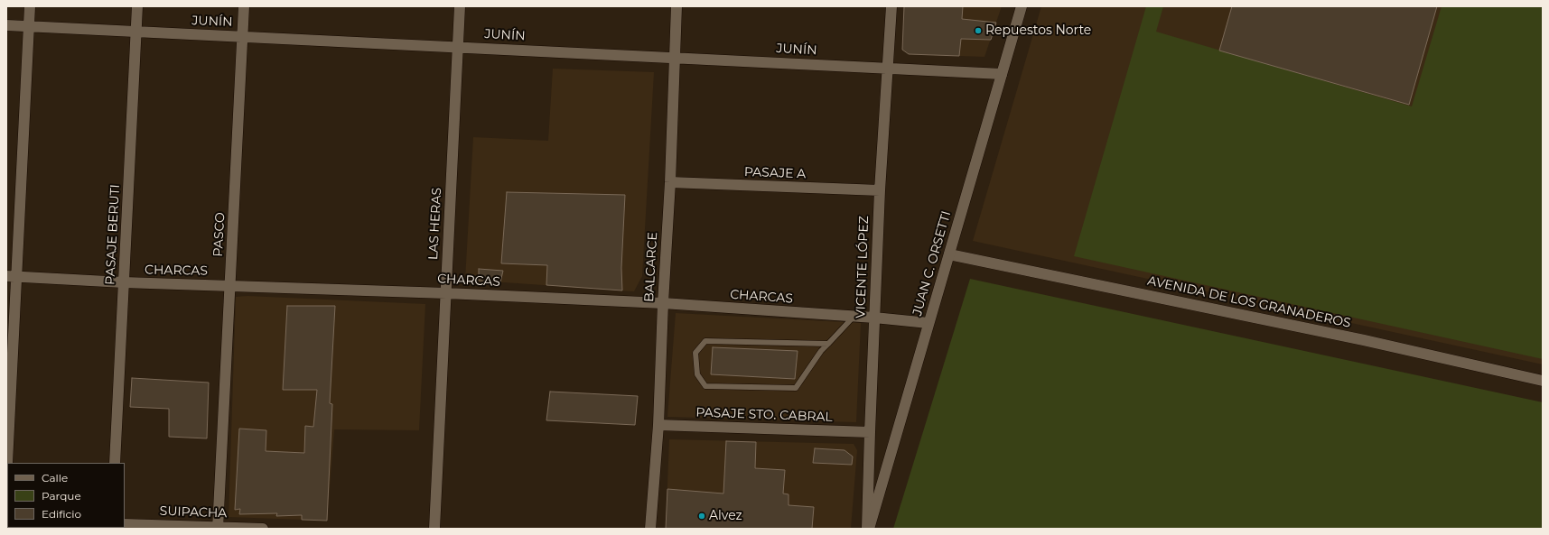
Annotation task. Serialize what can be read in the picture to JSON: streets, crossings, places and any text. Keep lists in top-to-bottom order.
{
  "streets": {
    "street": [
      "JUNÍN",
      "PASAJE A",
      "LAS HERAS",
      "PASAJE BERUTI",
      "PASCO",
      "JUAN C. ORSETTI",
      "BALCARCE",
      "VICENTE LÓPEZ",
      "CHARCAS",
      "AVENIDA DE LOS GRANADEROS",
      "PASAJE STO. CABRAL",
      "SUIPACHA"
    ]
  },
  "crossings": [
    ["JUNÍN", "LAS HERAS"],
    ["JUNÍN", "PASAJE BERUTI"],
    ["JUNÍN", "PASCO"],
    ["JUNÍN", "JUAN C. ORSETTI"],
    ["JUNÍN", "BALCARCE"],
    ["JUNÍN", "VICENTE LÓPEZ"],
    ["PASAJE A", "BALCARCE"],
    ["PASAJE A", "VICENTE LÓPEZ"],
    ["LAS HERAS", "CHARCAS"],
    ["PASAJE BERUTI", "CHARCAS"],
    ["PASCO", "CHARCAS"],
    ["PASCO", "SUIPACHA"],
    ["JUAN C. ORSETTI", "VICENTE LÓPEZ"],
    ["JUAN C. ORSETTI", "CHARCAS"],
    ["JUAN C. ORSETTI", "AVENIDA DE LOS GRANADEROS"],
    ["BALCARCE", "CHARCAS"],
    ["BALCARCE", "PASAJE STO. CABRAL"],
    ["VICENTE LÓPEZ", "CHARCAS"],
    ["VICENTE LÓPEZ", "PASAJE STO. CABRAL"]
  ],
  "places": ["Repuestos Norte", "Alvez"],
  "legend": ["Calle", "Parque", "Edificio"]
}
